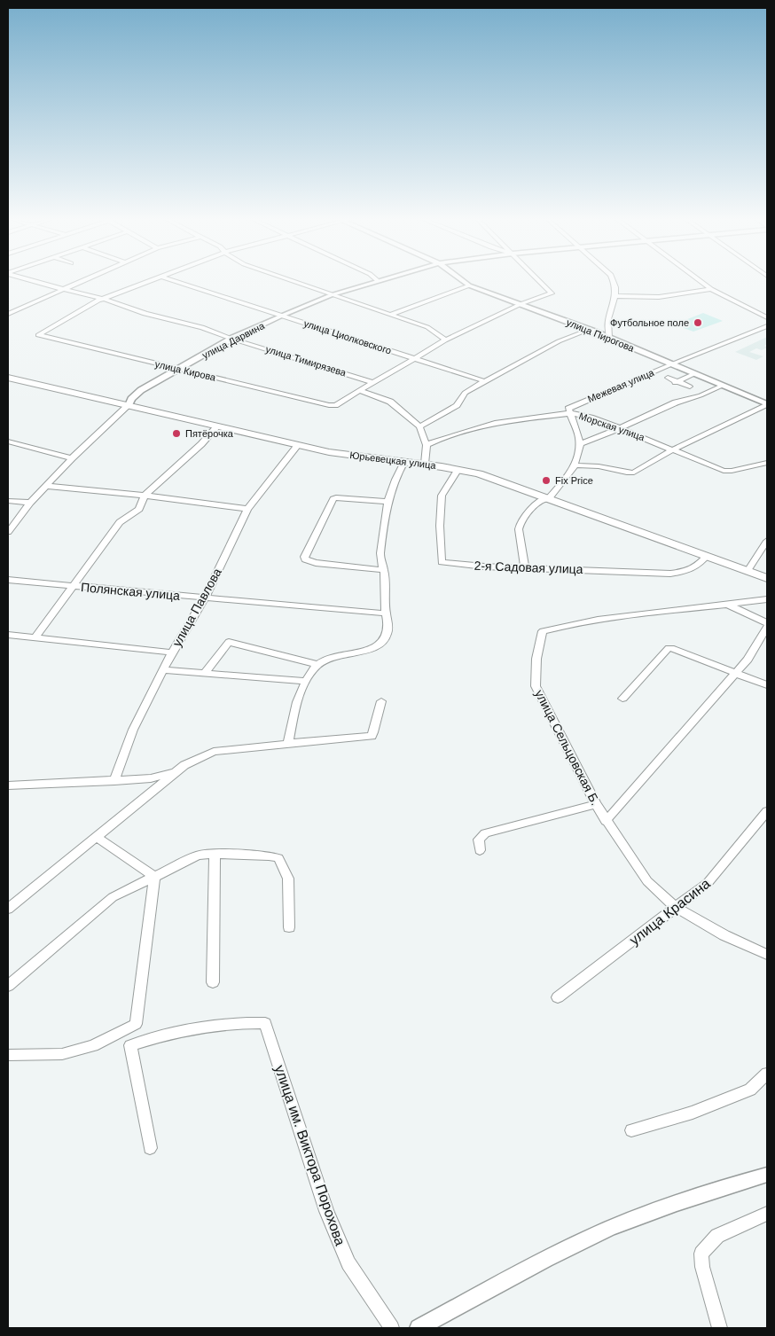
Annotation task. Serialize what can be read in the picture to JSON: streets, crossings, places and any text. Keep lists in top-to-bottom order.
{
  "streets": {
    "main road": ["Юрьевецкая улица"],
    "street": [
      "улица Пирогова",
      "улица Циолковского",
      "улица Дарвина",
      "улица Тимирязева",
      "улица Кирова",
      "Межевая улица",
      "Морская улица",
      "2-я Садовая улица",
      "Полянская улица",
      "улица Павлова",
      "улица Сельцовская Б.",
      "улица Красина",
      "улица им. Виктора Порохова"
    ]
  },
  "crossings": [
    ["улица Пирогова", "Межевая улица"],
    ["улица Циолковского", "улица Дарвина"],
    ["улица Дарвина", "улица Тимирязева"],
    ["улица Дарвина", "улица Кирова"],
    ["улица Дарвина", "Юрьевецкая улица"],
    ["улица Тимирязева", "улица Кирова"],
    ["Межевая улица", "Морская улица"],
    ["Юрьевецкая улица", "2-я Садовая улица"],
    ["Юрьевецкая улица", "улица Павлова"],
    ["Полянская улица", "улица Павлова"],
    ["улица Сельцовская Б.", "улица Красина"]
  ],
  "places": ["Футбольное поле", "Пятёрочка", "Fix Price"]
}
